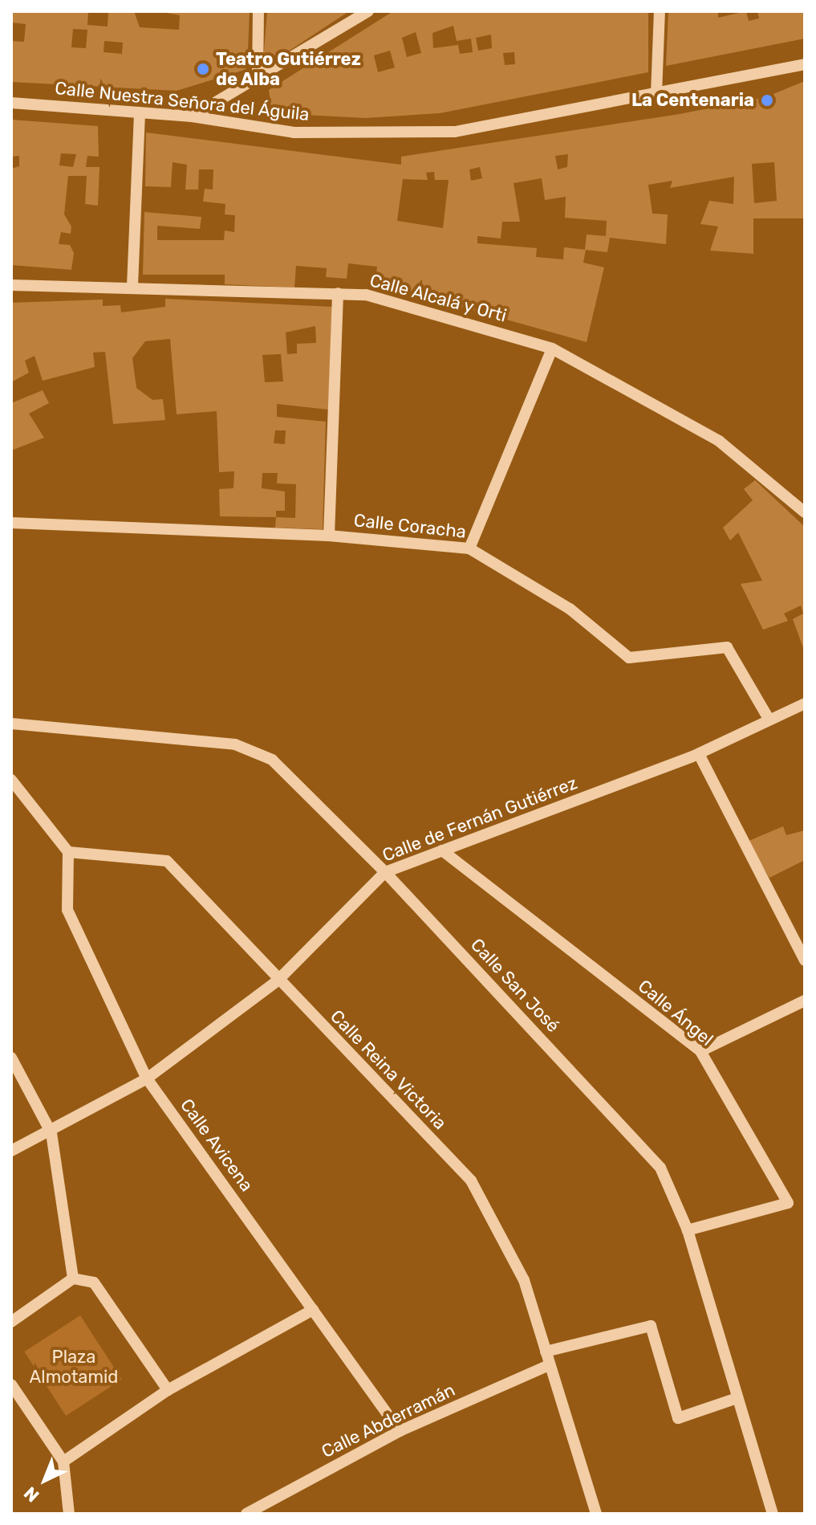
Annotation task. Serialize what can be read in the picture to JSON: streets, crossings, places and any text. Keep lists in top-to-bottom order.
{
  "streets": {
    "street": [
      "Calle Nuestra Señora del Águila",
      "Calle Alcalá y Orti",
      "Calle Coracha",
      "Calle de Fernán Gutiérrez",
      "Calle San José",
      "Calle Ángel",
      "Calle Reina Victoria",
      "Calle Avicena",
      "Calle Abderramán"
    ]
  },
  "crossings": [
    ["Calle Coracha", "Calle de Fernán Gutiérrez"],
    ["Calle de Fernán Gutiérrez", "Calle San José"],
    ["Calle de Fernán Gutiérrez", "Calle Ángel"],
    ["Calle de Fernán Gutiérrez", "Calle Reina Victoria"],
    ["Calle de Fernán Gutiérrez", "Calle Avicena"],
    ["Calle San José", "Calle Ángel"],
    ["Calle Reina Victoria", "Calle Avicena"],
    ["Calle Reina Victoria", "Calle Abderramán"],
    ["Calle Avicena", "Calle Abderramán"]
  ],
  "parks": ["Plaza Almotamid"],
  "places": ["Teatro Gutiérrez de Alba", "La Centenaria"],
  "north": "bottom left"
}
